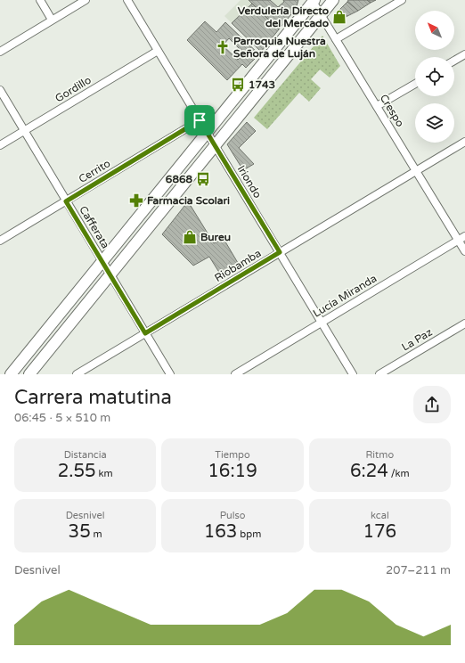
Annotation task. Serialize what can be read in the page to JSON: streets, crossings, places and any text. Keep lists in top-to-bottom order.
{
  "streets": {
    "street": [
      "Gordillo",
      "Crespo",
      "Cerrito",
      "Iriondo",
      "Cafferata",
      "Riobamba",
      "Lucía Miranda",
      "La Paz"
    ]
  },
  "crossings": [
    ["Gordillo", "Iriondo"],
    ["Gordillo", "Cafferata"],
    ["Crespo", "Riobamba"],
    ["Crespo", "Lucía Miranda"],
    ["Cerrito", "Iriondo"],
    ["Cerrito", "Cafferata"],
    ["Iriondo", "Riobamba"],
    ["Iriondo", "Lucía Miranda"],
    ["Cafferata", "Riobamba"]
  ],
  "places": {
    "shop": ["Verdulería Directo del Mercado", "Bureu"],
    "church": ["Parroquia Nuestra Señora de Luján"],
    "bus stop": ["1743", "6868"],
    "pharmacy": ["Farmacia Scolari"]
  },
  "north": "top left",
  "page": {
    "heading": ["Carrera matutina", "06:45 · 5 × 510 m"],
    "stats": [
      ["Distancia", "2.55 km"],
      ["Tiempo", "16:19"],
      ["Ritmo", "6:24 /km"],
      ["Desnivel", "35 m"],
      ["Pulso", "163 bpm"],
      ["kcal", "176"]
    ],
    "chart": ["Desnivel", "207–211 m"]
  }
}
